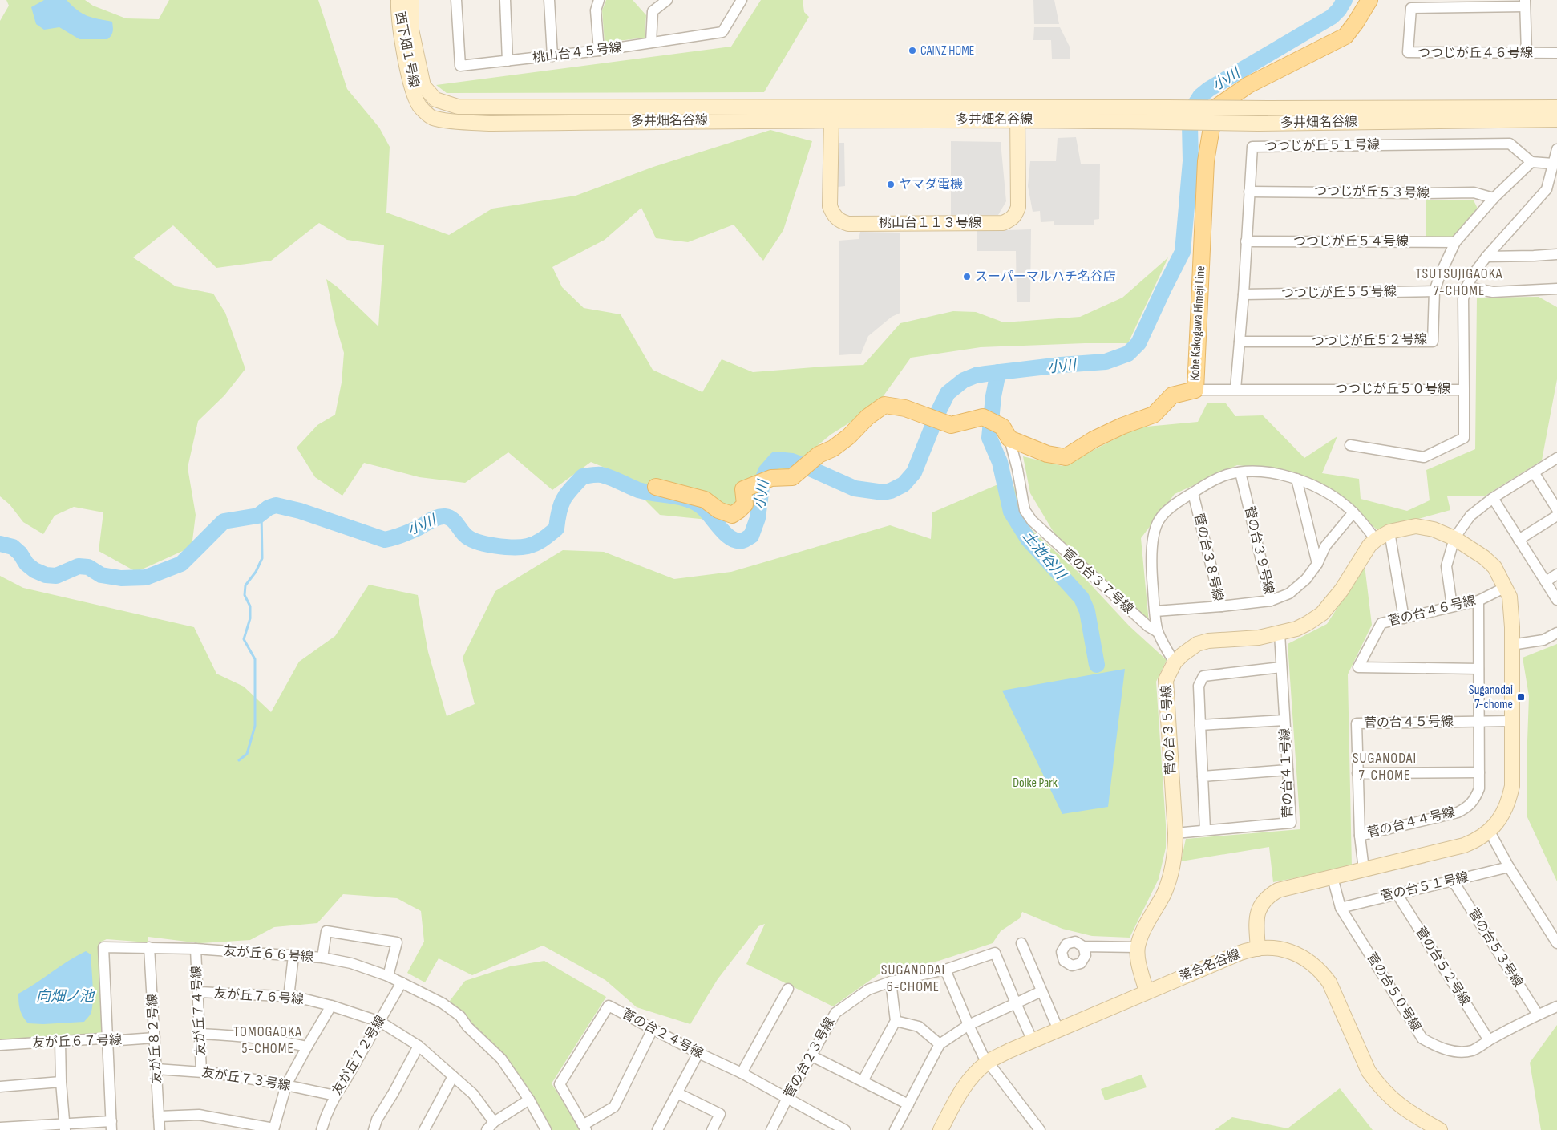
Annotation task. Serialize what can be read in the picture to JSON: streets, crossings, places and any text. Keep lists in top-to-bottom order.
{
  "streets": {
    "main road": ["Kobe Kakogawa Himeji Line"],
    "street": [
      "西下畑１号線",
      "桃山台４５号線",
      "つつじが丘４６号線",
      "多井畑名谷線",
      "つつじが丘５１号線",
      "つつじが丘５３号線",
      "桃山台１１３号線",
      "つつじが丘５４号線",
      "つつじが丘５５号線",
      "つつじが丘５２号線",
      "つつじが丘５０号線",
      "菅の台３９号線",
      "菅の台３８号線",
      "菅の台３７号線",
      "菅の台４６号線",
      "菅の台４５号線",
      "菅の台３５号線",
      "菅の台４１号線",
      "菅の台４４号線",
      "菅の台５１号線",
      "菅の台５３号線",
      "友が丘６６号線",
      "落合名谷線",
      "菅の台５２号線",
      "菅の台５０号線",
      "友が丘７６号線",
      "友が丘７４号線",
      "菅の台２４号線",
      "友が丘８２号線",
      "友が丘６７号線",
      "友が丘７２号線",
      "菅の台２３号線",
      "友が丘７３号線"
    ]
  },
  "crossings": [
    ["西下畑１号線", "多井畑名谷線"],
    ["多井畑名谷線", "桃山台１１３号線"],
    ["つつじが丘５１号線", "つつじが丘５３号線"],
    ["つつじが丘５１号線", "つつじが丘５４号線"],
    ["つつじが丘５１号線", "つつじが丘５５号線"],
    ["つつじが丘５１号線", "つつじが丘５２号線"],
    ["つつじが丘５１号線", "つつじが丘５０号線"],
    ["つつじが丘５３号線", "つつじが丘５２号線"],
    ["つつじが丘５４号線", "つつじが丘５２号線"],
    ["つつじが丘５５号線", "つつじが丘５２号線"],
    ["Kobe Kakogawa Himeji Line", "つつじが丘５０号線"],
    ["Kobe Kakogawa Himeji Line", "菅の台３７号線"],
    ["菅の台４６号線", "菅の台３５号線"],
    ["菅の台４６号線", "菅の台４４号線"],
    ["菅の台４５号線", "菅の台３５号線"],
    ["菅の台４５号線", "菅の台４４号線"],
    ["菅の台３５号線", "菅の台４１号線"],
    ["菅の台３５号線", "落合名谷線"],
    ["菅の台３５号線", "菅の台５０号線"],
    ["菅の台５１号線", "菅の台５３号線"],
    ["菅の台５１号線", "菅の台５２号線"],
    ["菅の台５１号線", "菅の台５０号線"],
    ["菅の台５３号線", "菅の台５０号線"],
    ["友が丘６６号線", "友が丘７４号線"],
    ["友が丘６６号線", "友が丘８２号線"],
    ["友が丘６６号線", "友が丘６７号線"],
    ["友が丘６６号線", "友が丘７２号線"],
    ["菅の台５２号線", "菅の台５０号線"],
    ["友が丘７６号線", "友が丘７４号線"],
    ["友が丘７６号線", "友が丘７２号線"],
    ["友が丘７４号線", "友が丘７３号線"],
    ["菅の台２４号線", "菅の台２３号線"],
    ["友が丘８２号線", "友が丘６７号線"],
    ["友が丘８２号線", "友が丘７３号線"],
    ["友が丘７２号線", "友が丘７３号線"]
  ],
  "districts": [
    "TSUTSUJIGAOKA 7-CHOME",
    "SUGANODAI 7-CHOME",
    "SUGANODAI 6-CHOME",
    "TOMOGAOKA 5-CHOME"
  ],
  "water": ["小川", "土池谷川", "向畑ノ池"],
  "parks": ["Doike Park"],
  "places": {
    "other": ["CAINZ HOME", "ヤマダ電機", "スーパーマルハチ名谷店"],
    "transit": ["Suganodai 7-chome"]
  }
}
